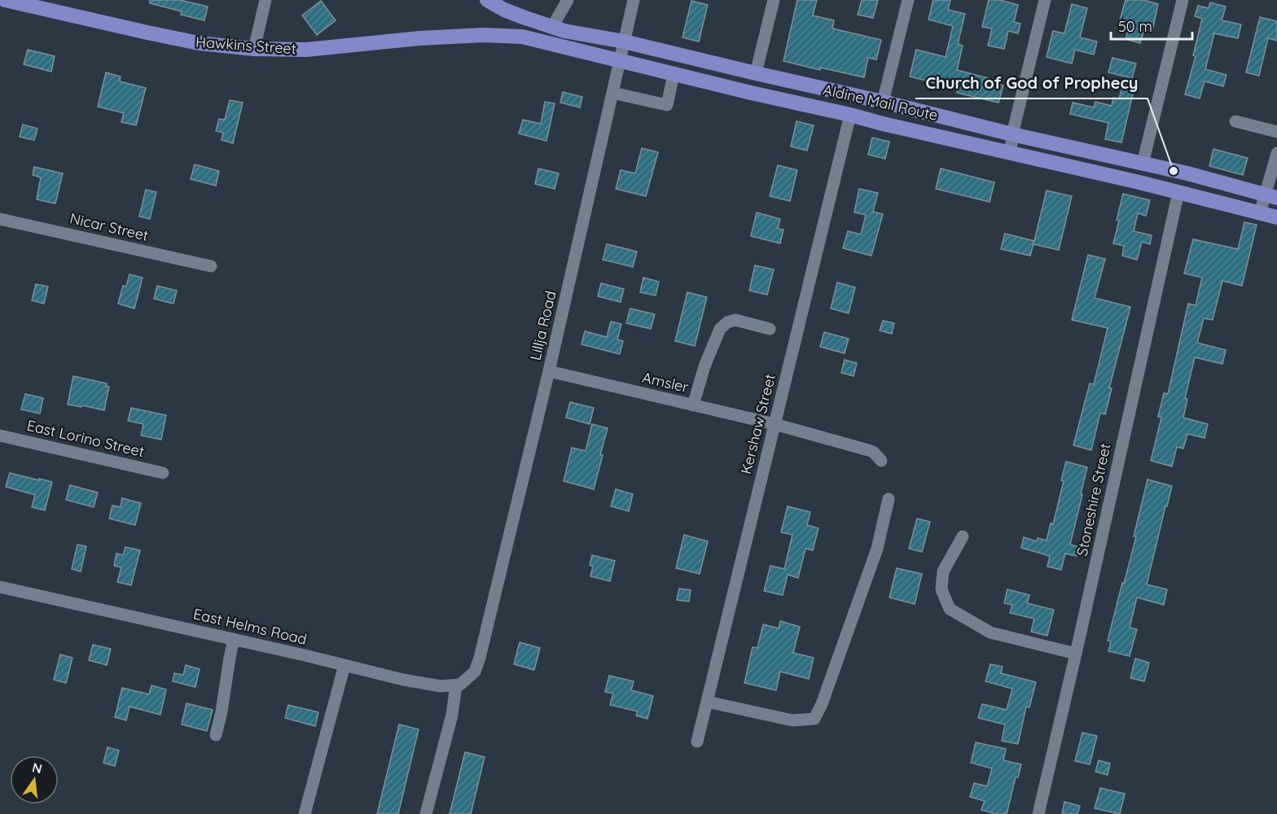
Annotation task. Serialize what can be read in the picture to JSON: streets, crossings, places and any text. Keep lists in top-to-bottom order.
{
  "streets": {
    "main road": ["Hawkins Street", "Aldine Mail Route"],
    "street": [
      "Nicar Street",
      "Lillja Road",
      "Amsler",
      "Kershaw Street",
      "East Lorino Street",
      "Stoneshire Street",
      "East Helms Road"
    ]
  },
  "crossings": [
    ["Hawkins Street", "Aldine Mail Route"],
    ["Aldine Mail Route", "Lillja Road"],
    ["Aldine Mail Route", "Kershaw Street"],
    ["Aldine Mail Route", "Stoneshire Street"],
    ["Lillja Road", "Amsler"],
    ["Lillja Road", "East Helms Road"],
    ["Amsler", "Kershaw Street"]
  ],
  "places": ["Church of God of Prophecy"],
  "scale_bar": "50 m",
  "north": "top"
}
